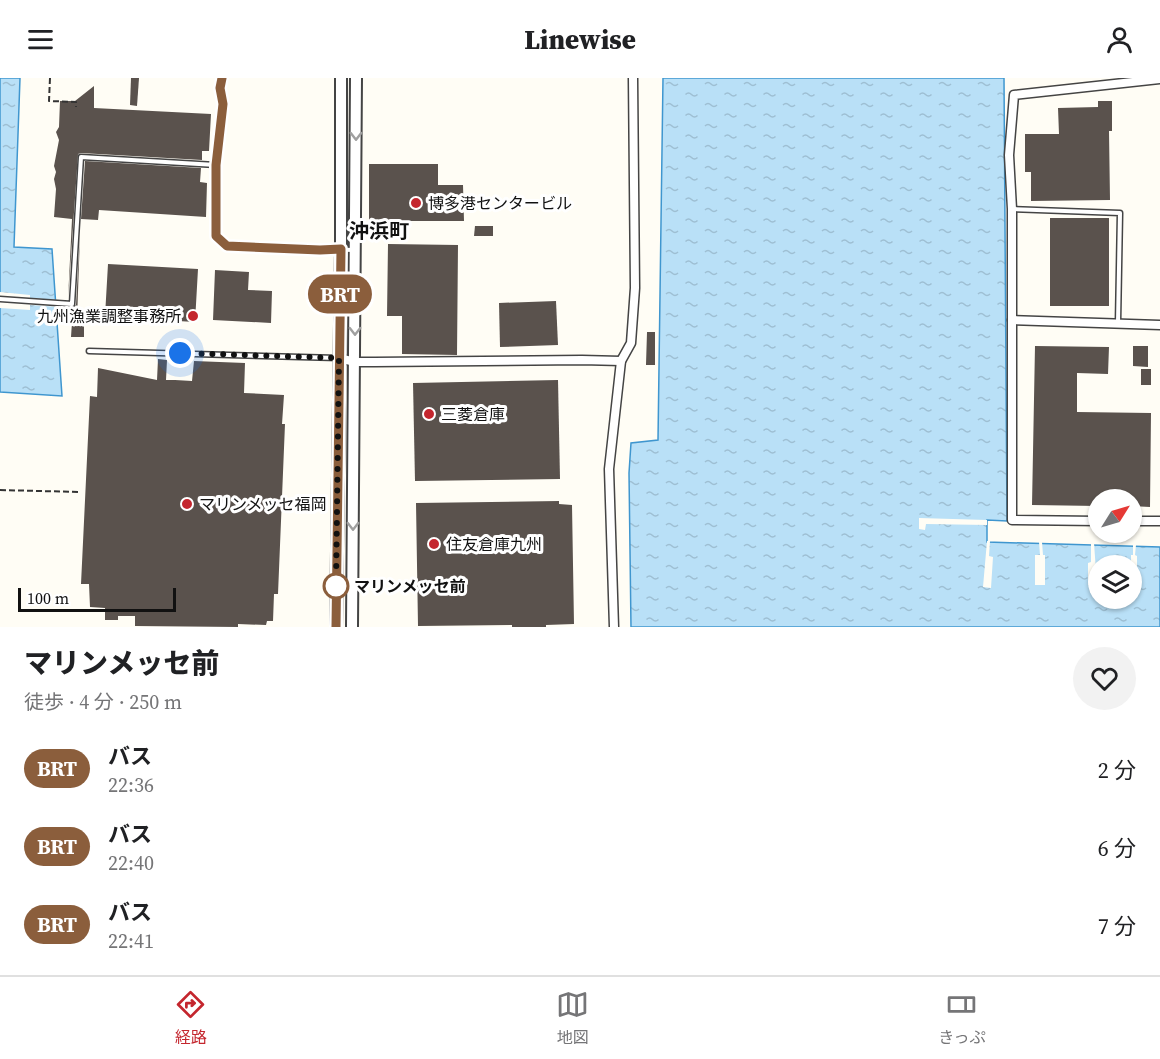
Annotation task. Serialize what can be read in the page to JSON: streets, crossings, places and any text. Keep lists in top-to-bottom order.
{
  "districts": ["沖浜町"],
  "places": [
    "博多港センタービル",
    "九州漁業調整事務所",
    "三菱倉庫",
    "マリンメッセ福岡",
    "住友倉庫九州",
    "マリンメッセ前"
  ],
  "lines": ["bus line BRT"],
  "scale_bar": "100 m",
  "north": "top right",
  "page": {
    "header": "Linewise",
    "on_map": "BRT",
    "scale": "100 m",
    "heading": ["マリンメッセ前", "徒歩 · 4 分 · 250 m"],
    "list": [
      {
        "mark": "BRT",
        "name": "バス",
        "note": "22:36",
        "value": "2 分"
      },
      {
        "mark": "BRT",
        "name": "バス",
        "note": "22:40",
        "value": "6 分"
      },
      {
        "mark": "BRT",
        "name": "バス",
        "note": "22:41",
        "value": "7 分"
      }
    ],
    "tabs": ["経路", "地図", "きっぷ"]
  }
}
